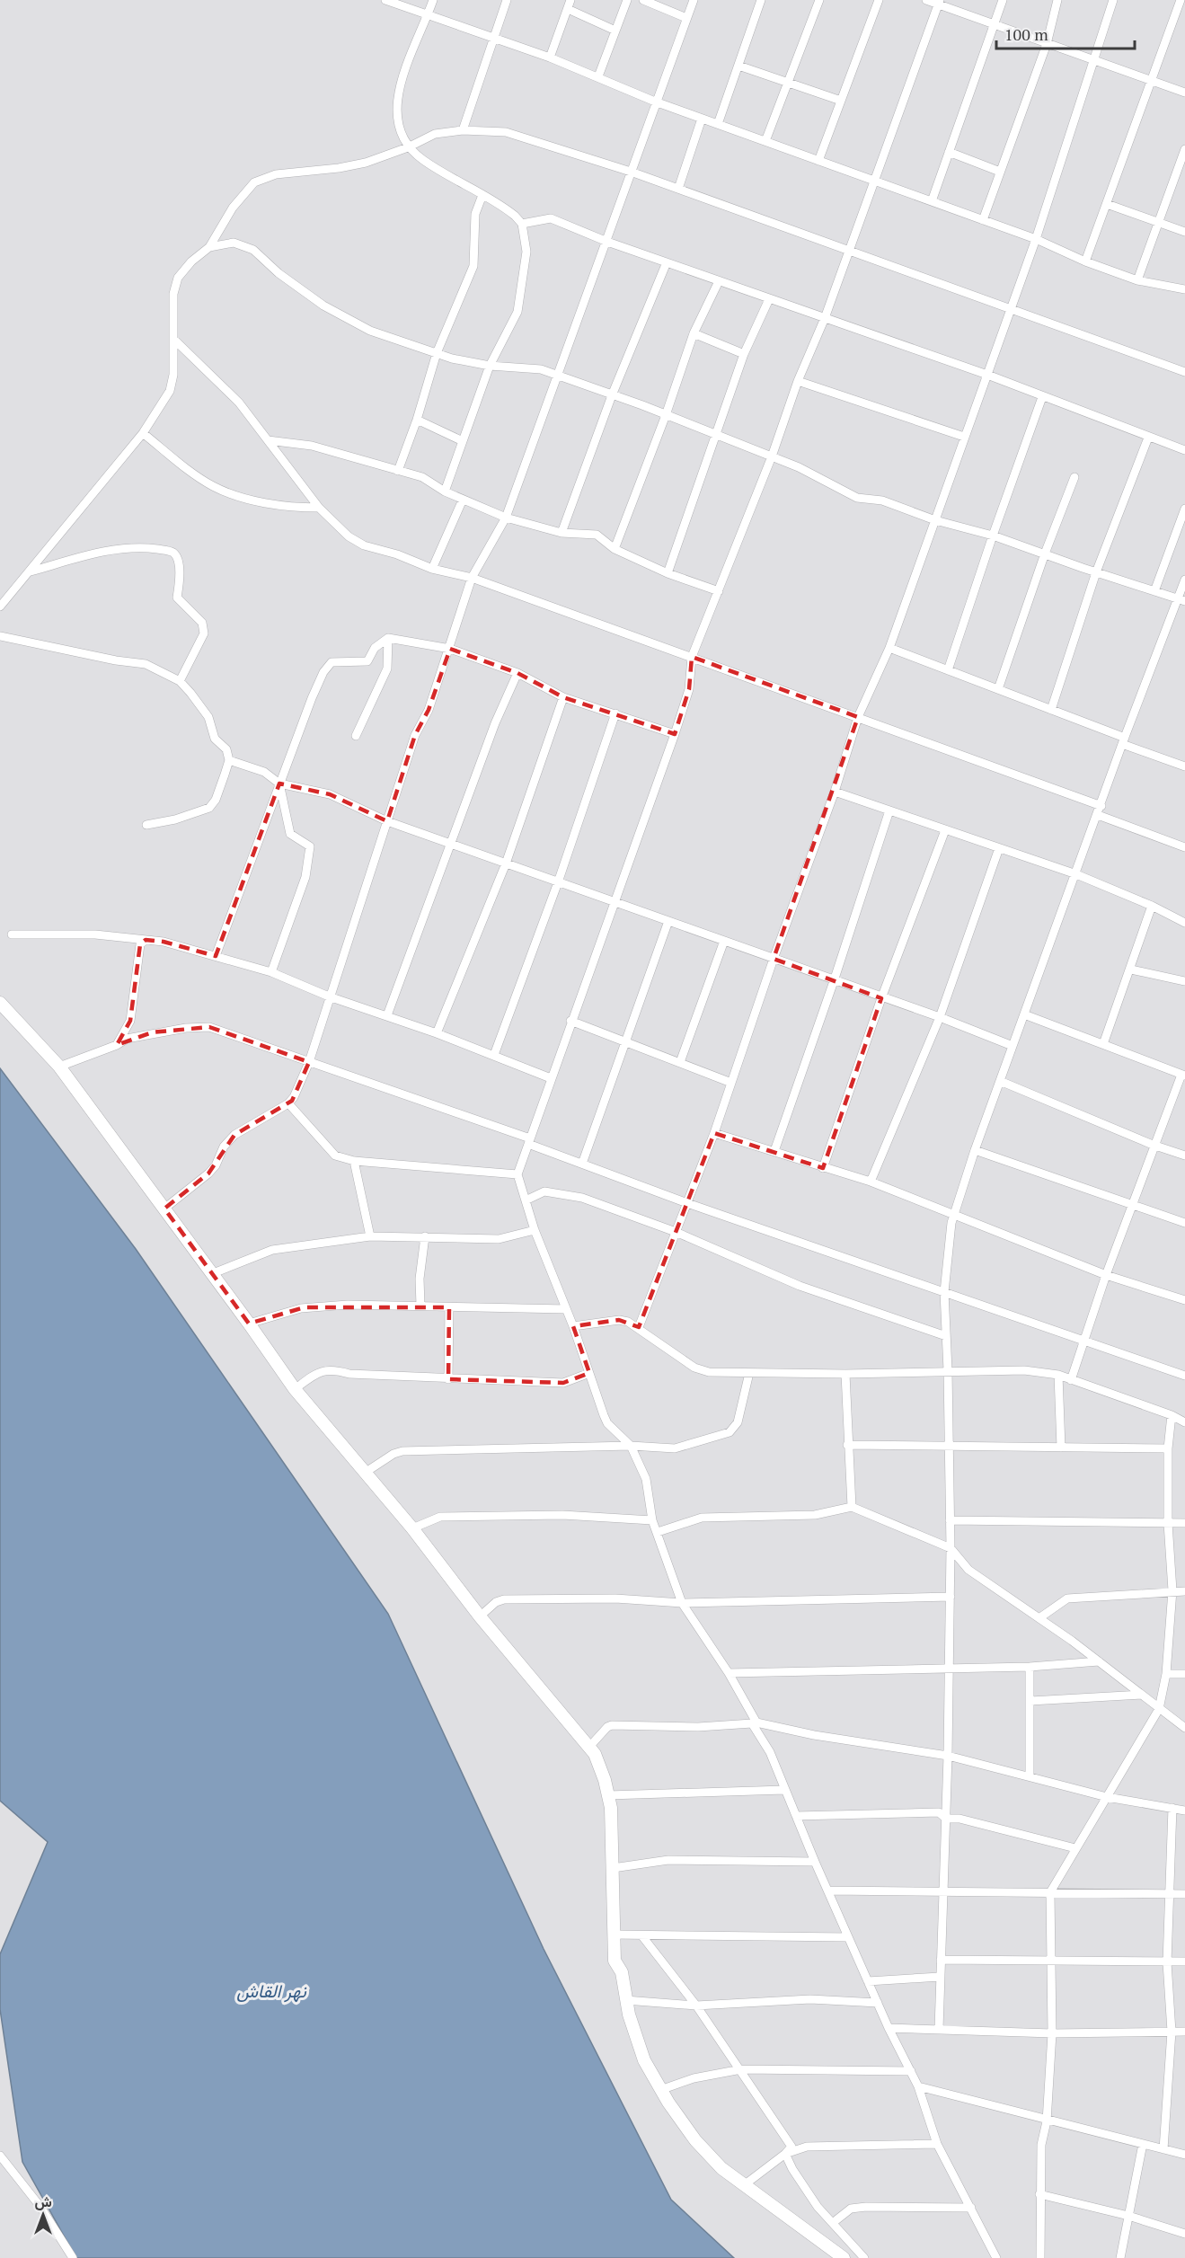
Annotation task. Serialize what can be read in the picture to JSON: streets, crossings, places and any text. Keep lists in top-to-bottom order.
{
  "water": ["نهر القاش"],
  "scale_bar": "100 m",
  "north": "top"
}
